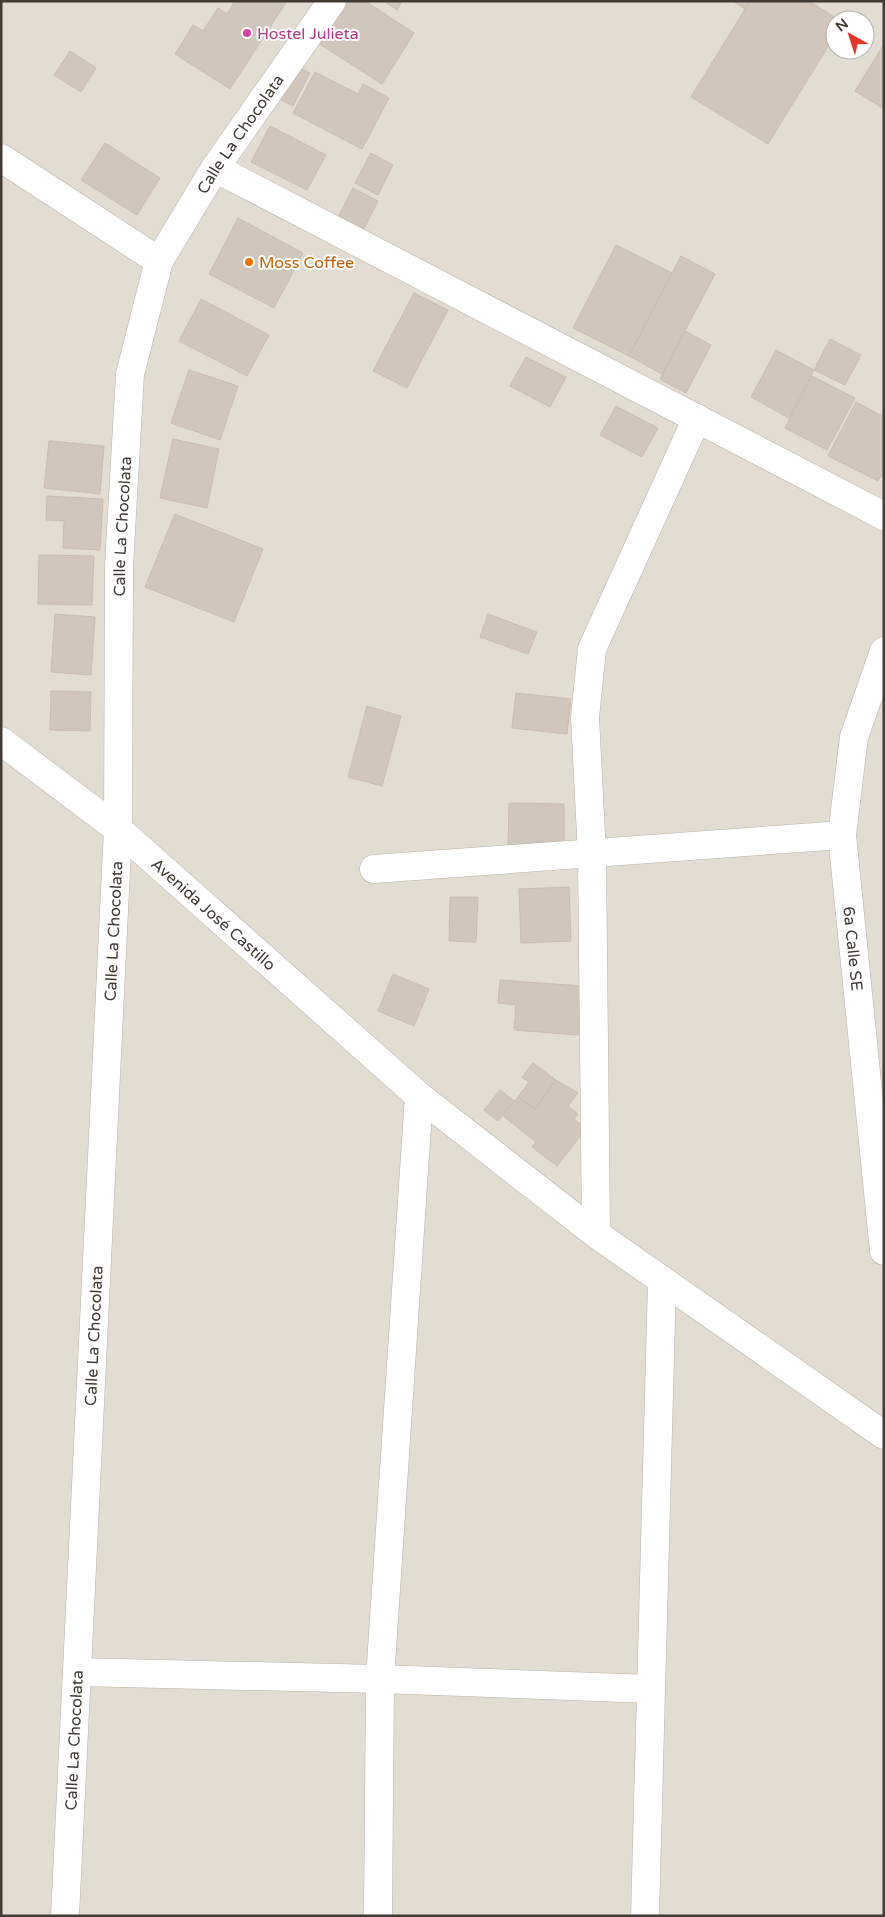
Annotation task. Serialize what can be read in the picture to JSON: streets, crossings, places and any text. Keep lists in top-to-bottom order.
{
  "streets": {
    "street": ["Calle La Chocolata", "Avenida José Castillo", "6a Calle SE"]
  },
  "crossings": [
    ["Calle La Chocolata", "Avenida José Castillo"]
  ],
  "places": ["Hostel Julieta", "Moss Coffee"],
  "north": "top left"
}
